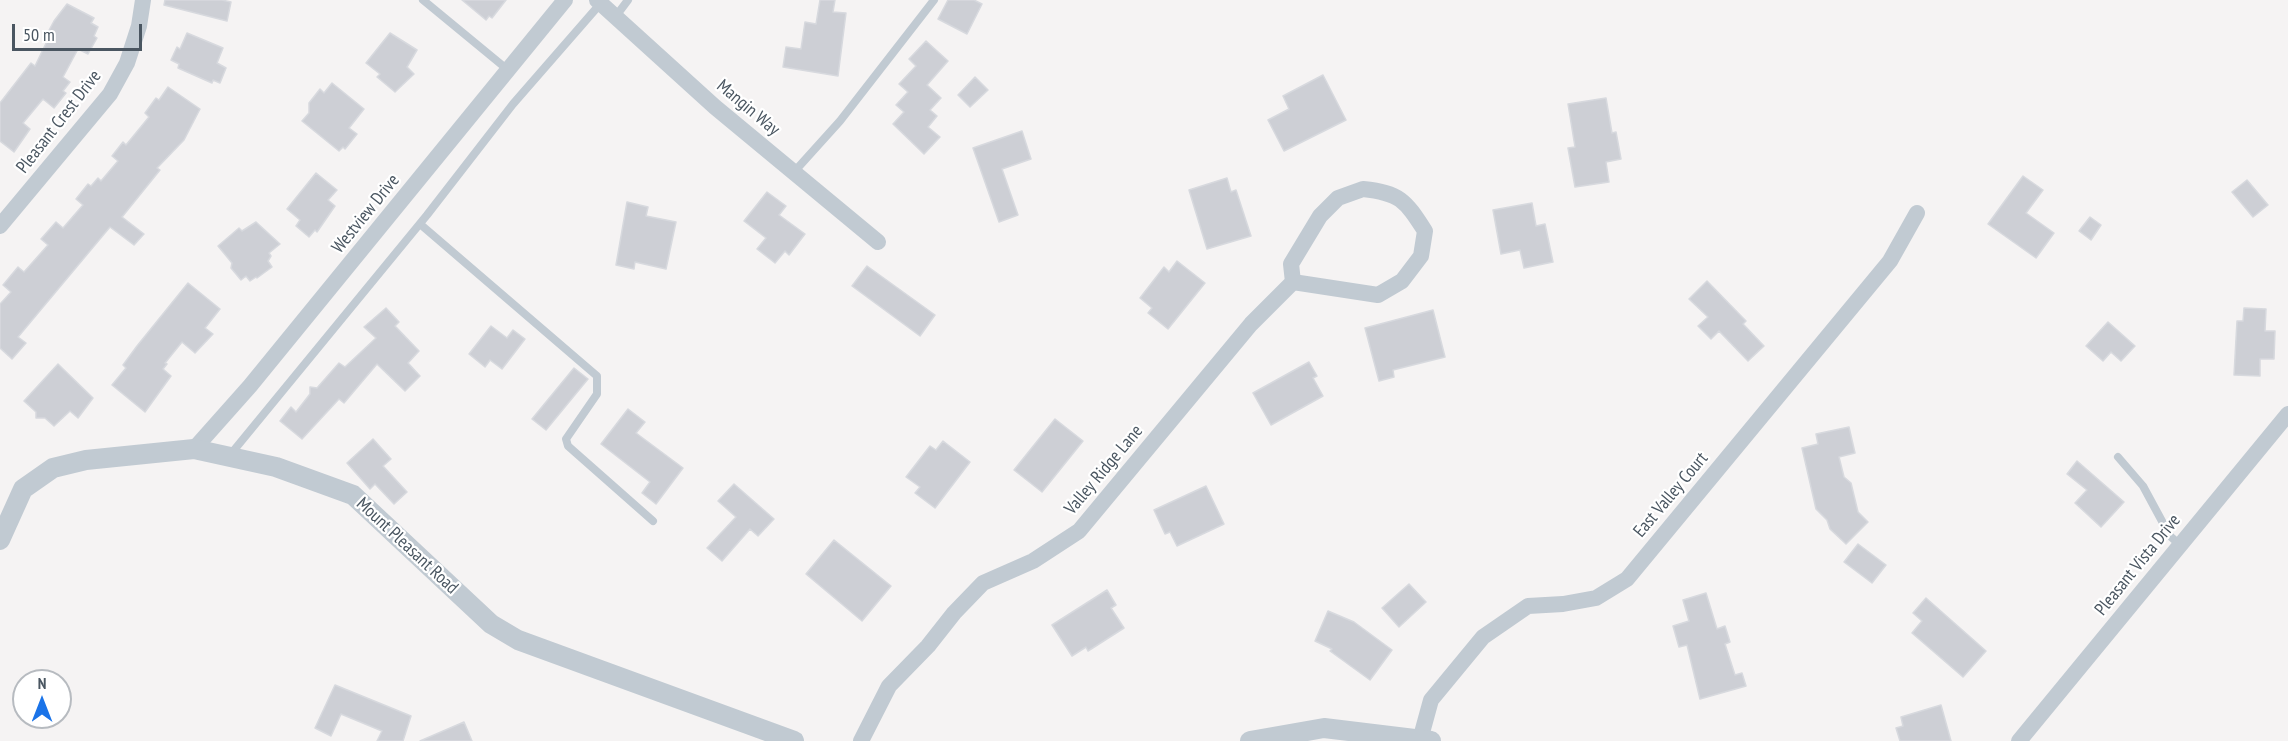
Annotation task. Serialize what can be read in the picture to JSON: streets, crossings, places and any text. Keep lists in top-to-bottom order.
{
  "streets": {
    "street": [
      "Mangin Way",
      "Pleasant Crest Drive",
      "Westview Drive",
      "Valley Ridge Lane",
      "East Valley Court",
      "Mount Pleasant Road",
      "Pleasant Vista Drive"
    ]
  },
  "crossings": [
    ["Westview Drive", "Mount Pleasant Road"]
  ],
  "scale_bar": "50 m",
  "north": "top"
}
